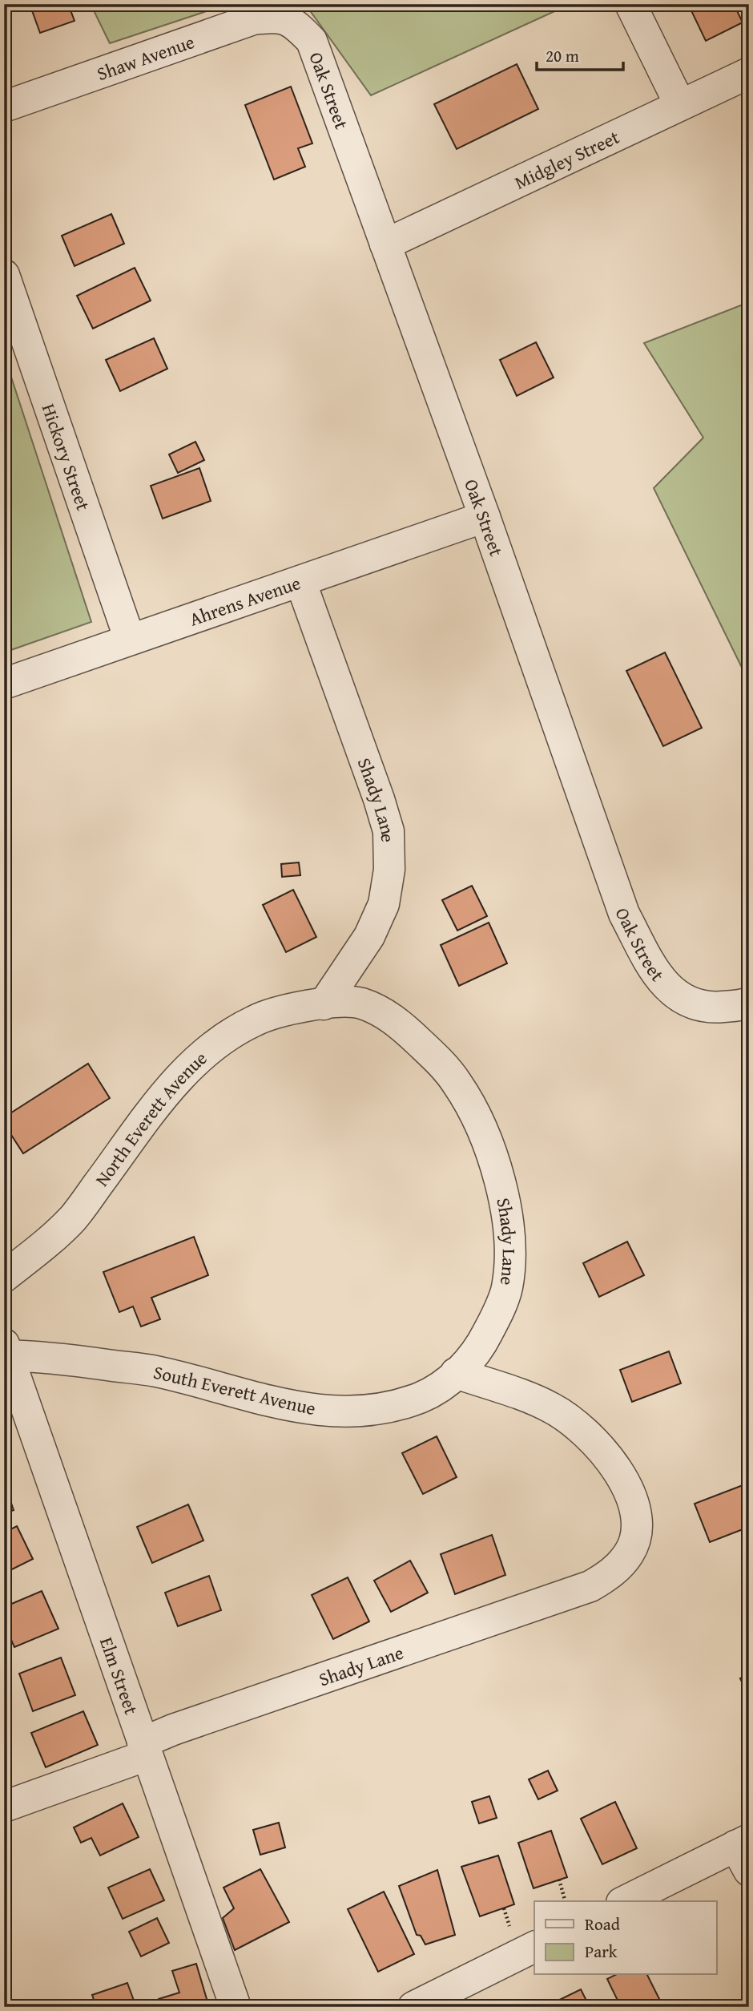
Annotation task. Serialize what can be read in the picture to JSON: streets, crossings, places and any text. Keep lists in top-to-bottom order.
{
  "streets": {
    "street": [
      "Shaw Avenue",
      "Oak Street",
      "Midgley Street",
      "Hickory Street",
      "Ahrens Avenue",
      "Shady Lane",
      "North Everett Avenue",
      "South Everett Avenue",
      "Elm Street"
    ]
  },
  "crossings": [
    ["Shaw Avenue", "Oak Street"],
    ["Oak Street", "Midgley Street"],
    ["Oak Street", "Ahrens Avenue"],
    ["Hickory Street", "Ahrens Avenue"],
    ["Ahrens Avenue", "Shady Lane"],
    ["Shady Lane", "North Everett Avenue"],
    ["Shady Lane", "South Everett Avenue"],
    ["Shady Lane", "Elm Street"],
    ["South Everett Avenue", "Elm Street"]
  ],
  "legend": ["Road", "Park"],
  "scale_bar": "20 m"
}
